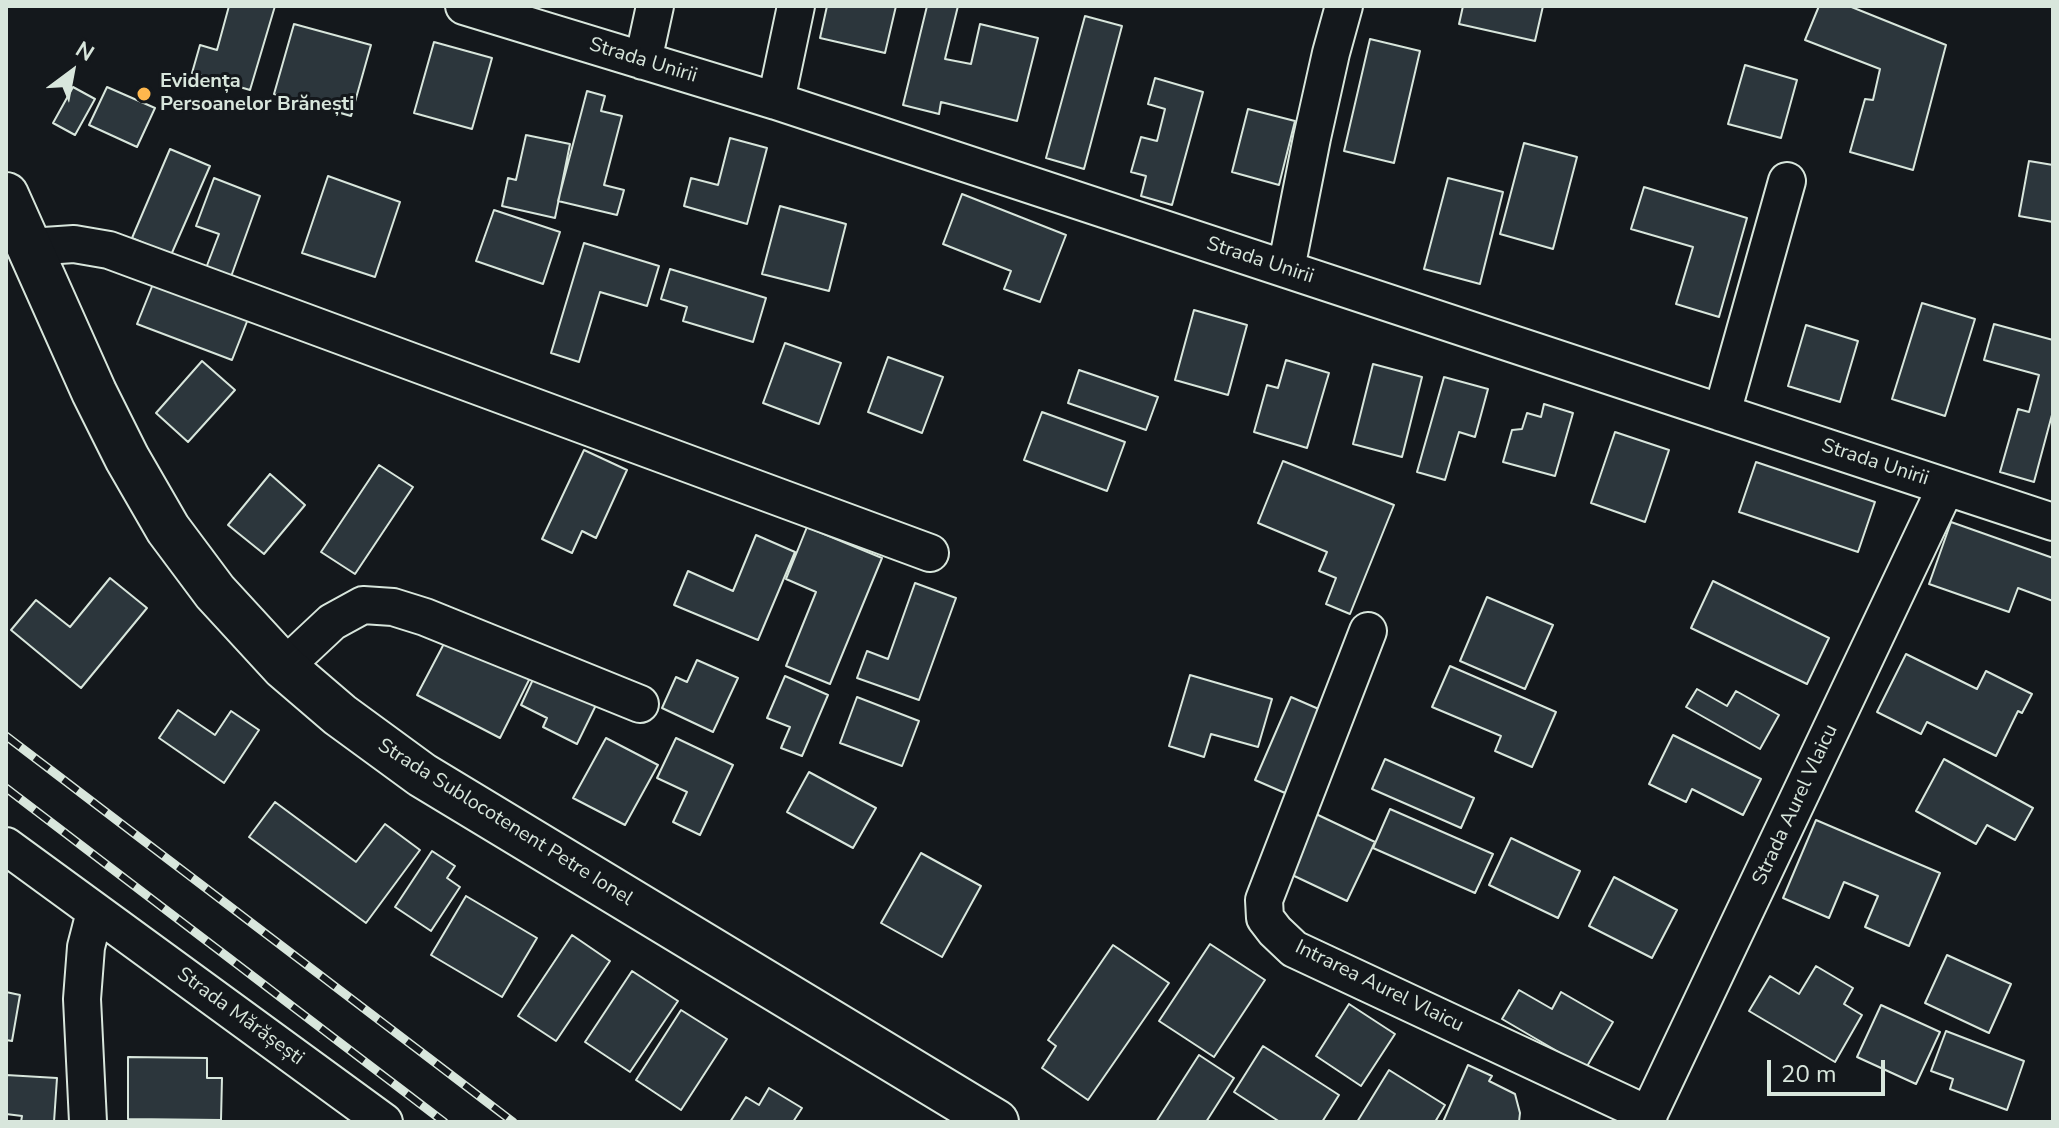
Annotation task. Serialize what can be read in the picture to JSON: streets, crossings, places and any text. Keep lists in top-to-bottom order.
{
  "streets": {
    "main road": ["Strada Sublocotenent Petre Ionel"],
    "street": [
      "Strada Unirii",
      "Strada Aurel Vlaicu",
      "Intrarea Aurel Vlaicu",
      "Strada Mărășești"
    ]
  },
  "crossings": [
    ["Strada Unirii", "Strada Aurel Vlaicu"],
    ["Strada Aurel Vlaicu", "Intrarea Aurel Vlaicu"]
  ],
  "places": ["Evidența Persoanelor Brănești"],
  "scale_bar": "20 m",
  "north": "top right"
}
